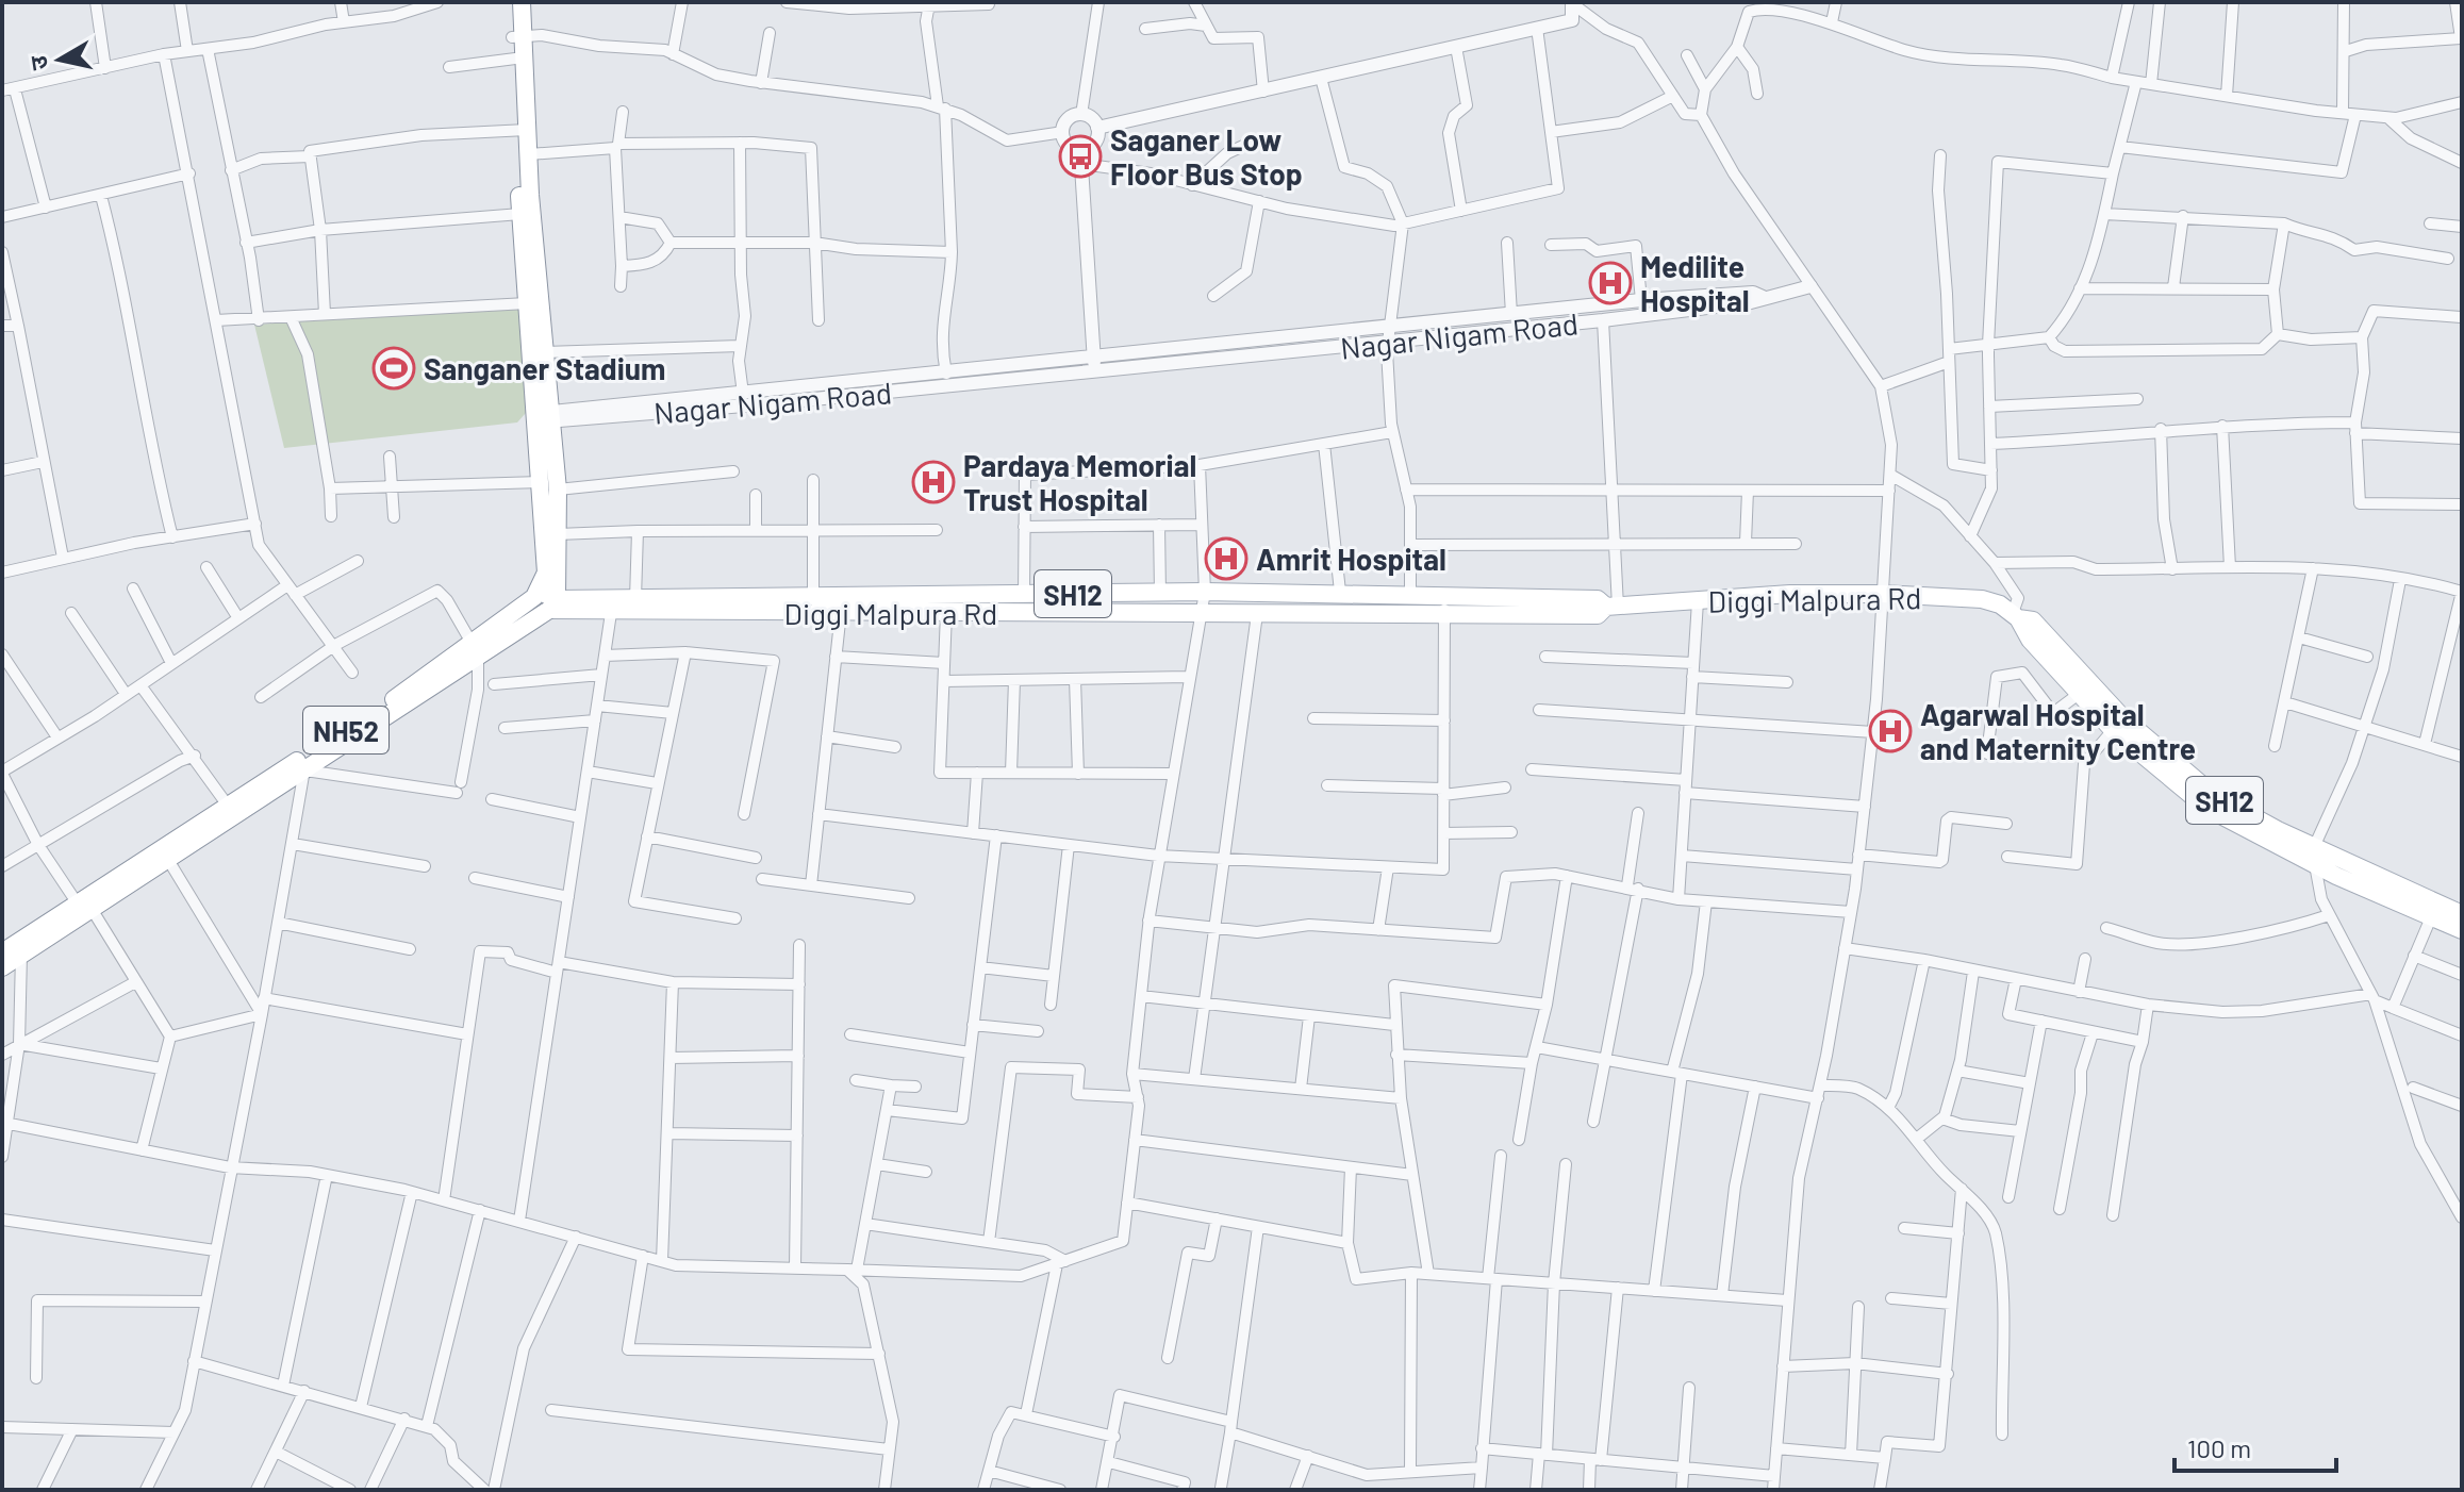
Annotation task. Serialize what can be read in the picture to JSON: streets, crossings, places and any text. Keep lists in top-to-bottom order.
{
  "streets": {
    "main road": ["SH12", "Diggi Malpura Rd", "NH52"],
    "street": ["Nagar Nigam Road"]
  },
  "crossings": [
    ["Diggi Malpura Rd", "NH52"]
  ],
  "places": {
    "bus stop": ["Saganer Low Floor Bus Stop"],
    "hospital": [
      "Medilite Hospital",
      "Pardaya Memorial Trust Hospital",
      "Amrit Hospital",
      "Agarwal Hospital and Maternity Centre"
    ],
    "sports": ["Sanganer Stadium"]
  },
  "scale_bar": "100 m",
  "north": "left"
}
